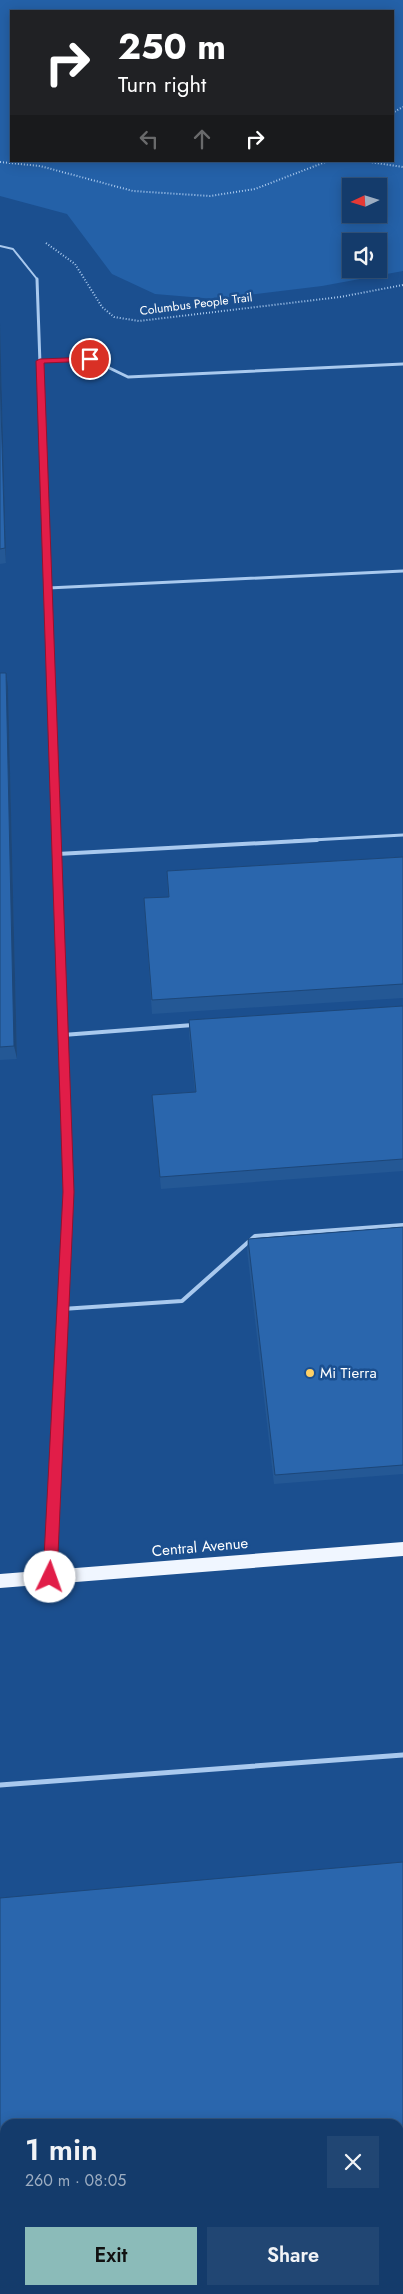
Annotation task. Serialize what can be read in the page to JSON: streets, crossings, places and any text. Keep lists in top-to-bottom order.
{
  "streets": {
    "main road": ["Central Avenue"],
    "path": ["Columbus People Trail"]
  },
  "places": ["Mi Tierra"],
  "north": "left",
  "page": {
    "turn": ["250 m", "Turn right"],
    "heading": ["1 min", "260 m · 08:05"],
    "buttons": ["Exit", "Share"]
  }
}
